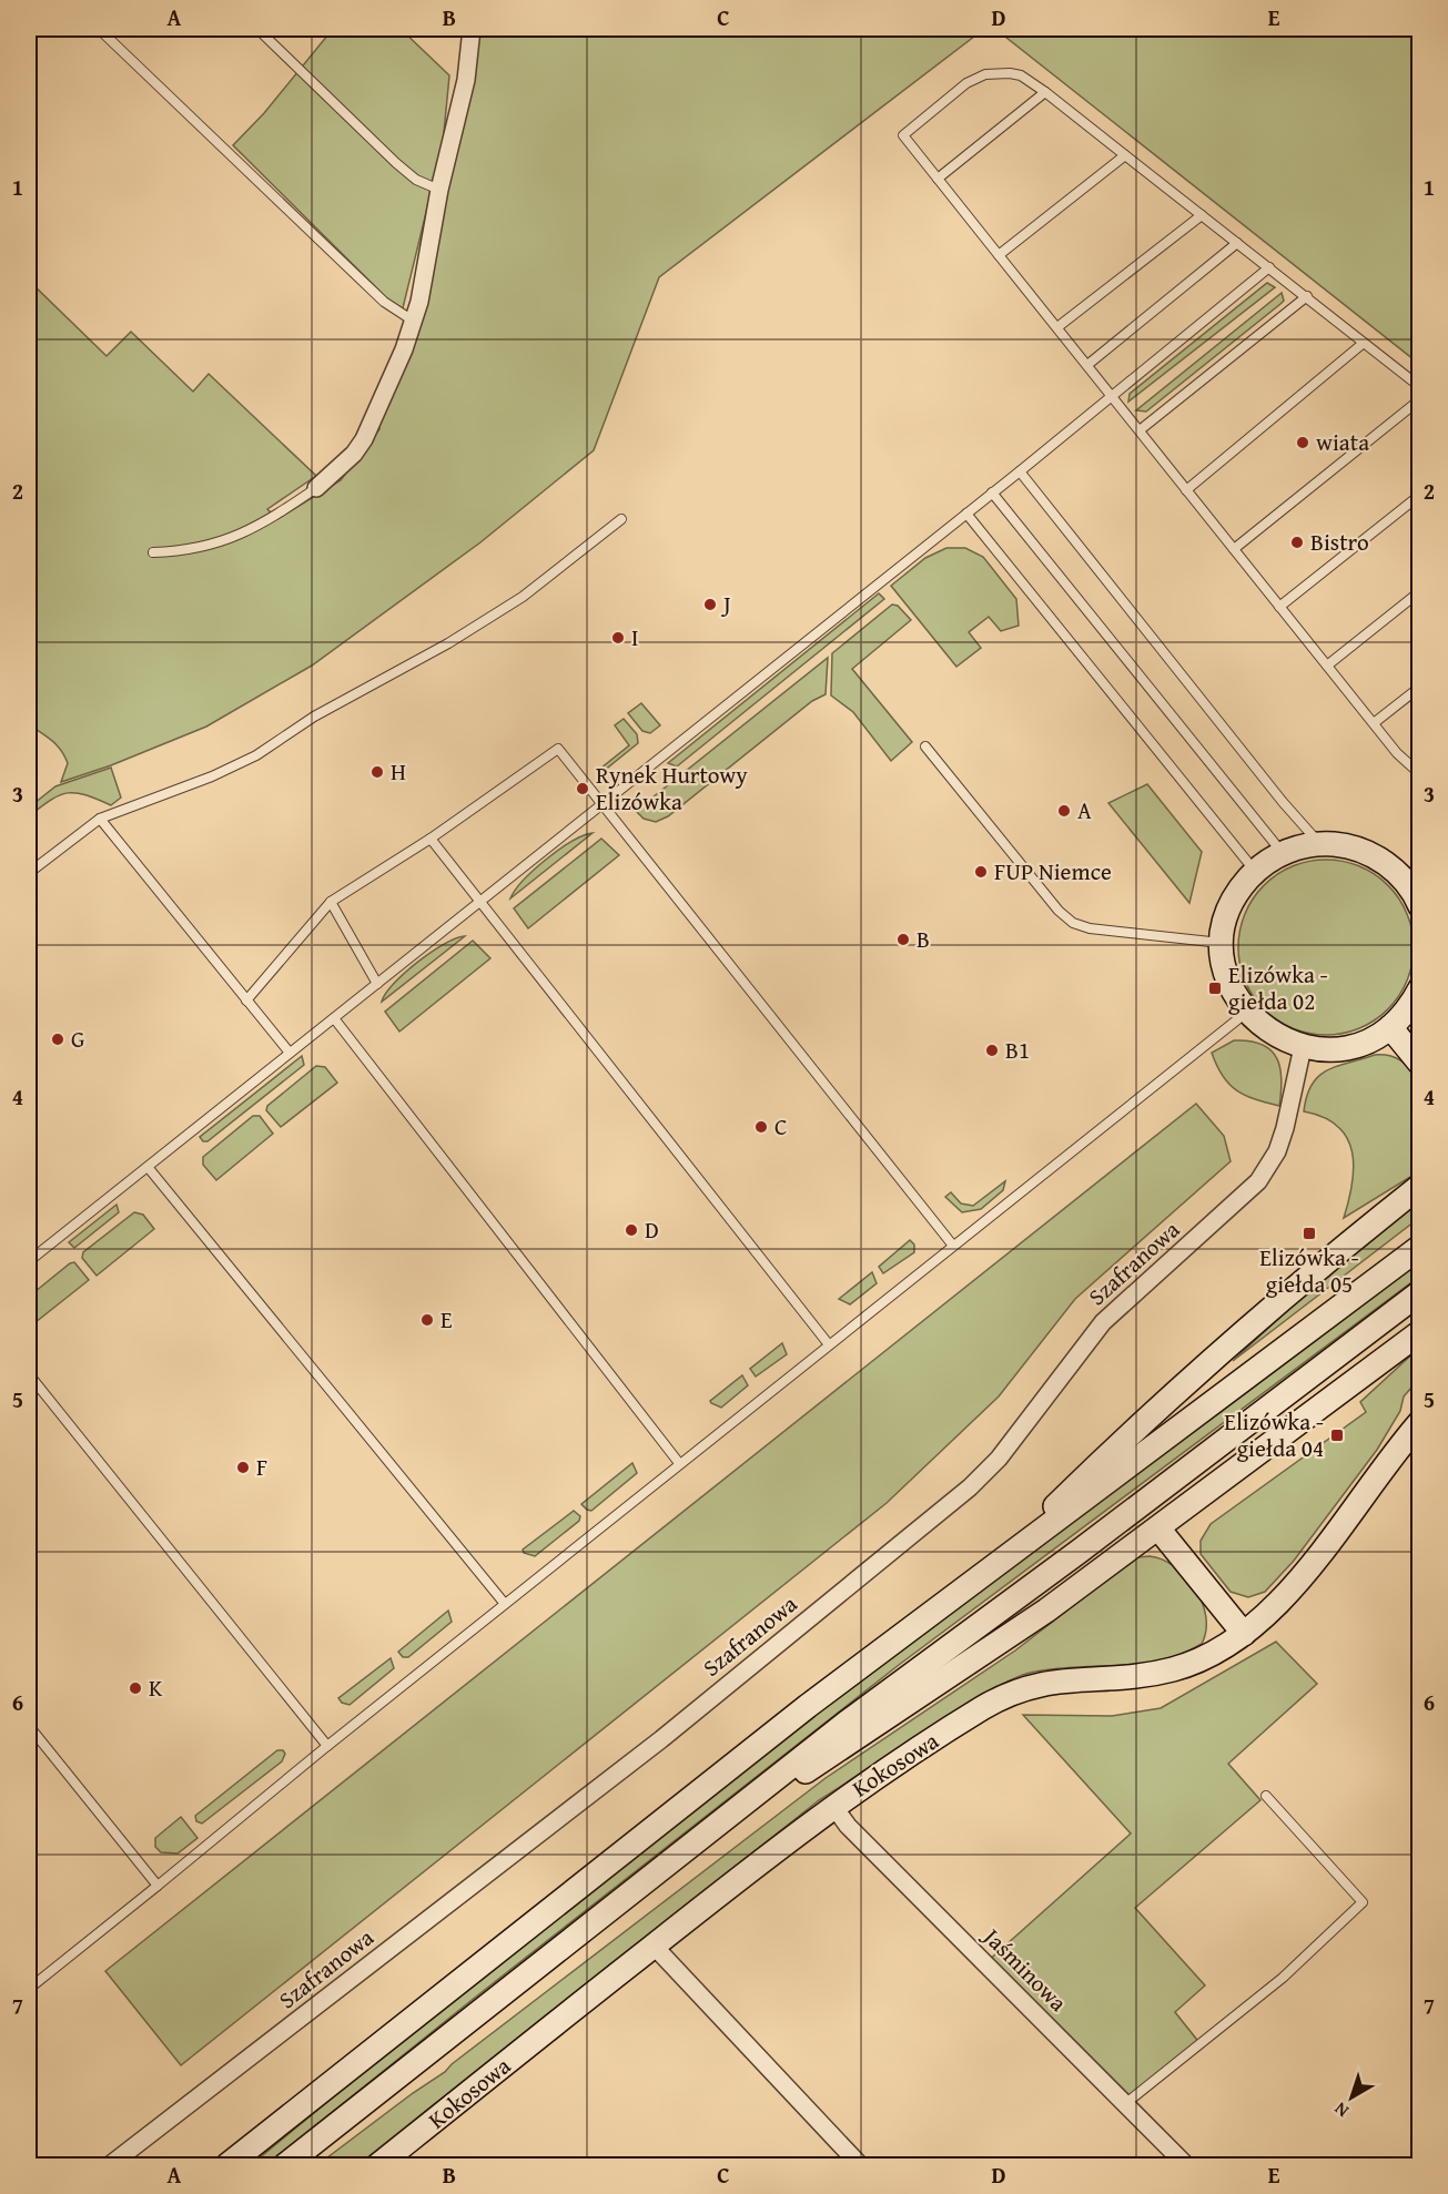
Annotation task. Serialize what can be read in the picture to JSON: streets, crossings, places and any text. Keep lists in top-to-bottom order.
{
  "streets": {
    "main road": ["Kokosowa"],
    "street": ["Szafranowa", "Jaśminowa"]
  },
  "crossings": [
    ["Kokosowa", "Jaśminowa"]
  ],
  "places": {
    "other": [
      "wiata",
      "Bistro",
      "J",
      "I",
      "H",
      "Rynek Hurtowy Elizówka",
      "A",
      "FUP Niemce",
      "B",
      "G",
      "B1",
      "C",
      "D",
      "E",
      "F",
      "K"
    ],
    "transit": ["Elizówka - giełda 02", "Elizówka - giełda 05", "Elizówka - giełda 04"]
  },
  "north": "bottom left",
  "grid": {
    "columns": [
      "A",
      "B",
      "C",
      "D",
      "E"
    ],
    "rows": [
      "1",
      "2",
      "3",
      "4",
      "5",
      "6",
      "7"
    ]
  }
}
